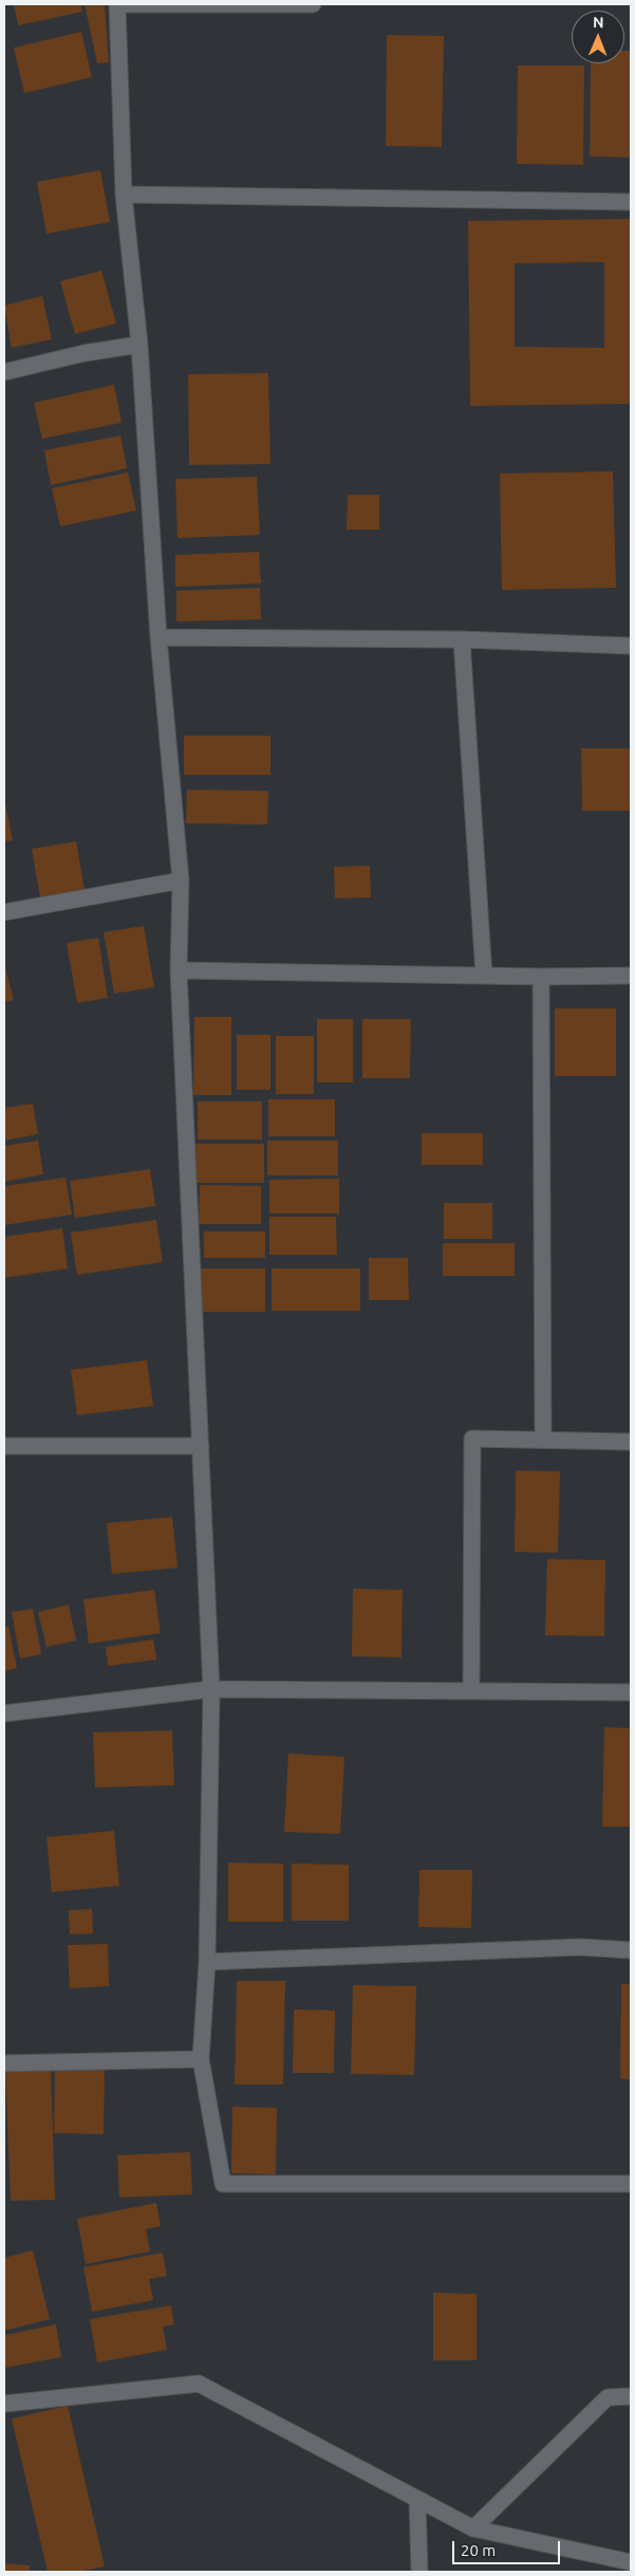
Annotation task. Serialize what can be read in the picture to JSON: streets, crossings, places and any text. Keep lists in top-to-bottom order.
{
  "scale_bar": "20 m",
  "north": "top"
}
